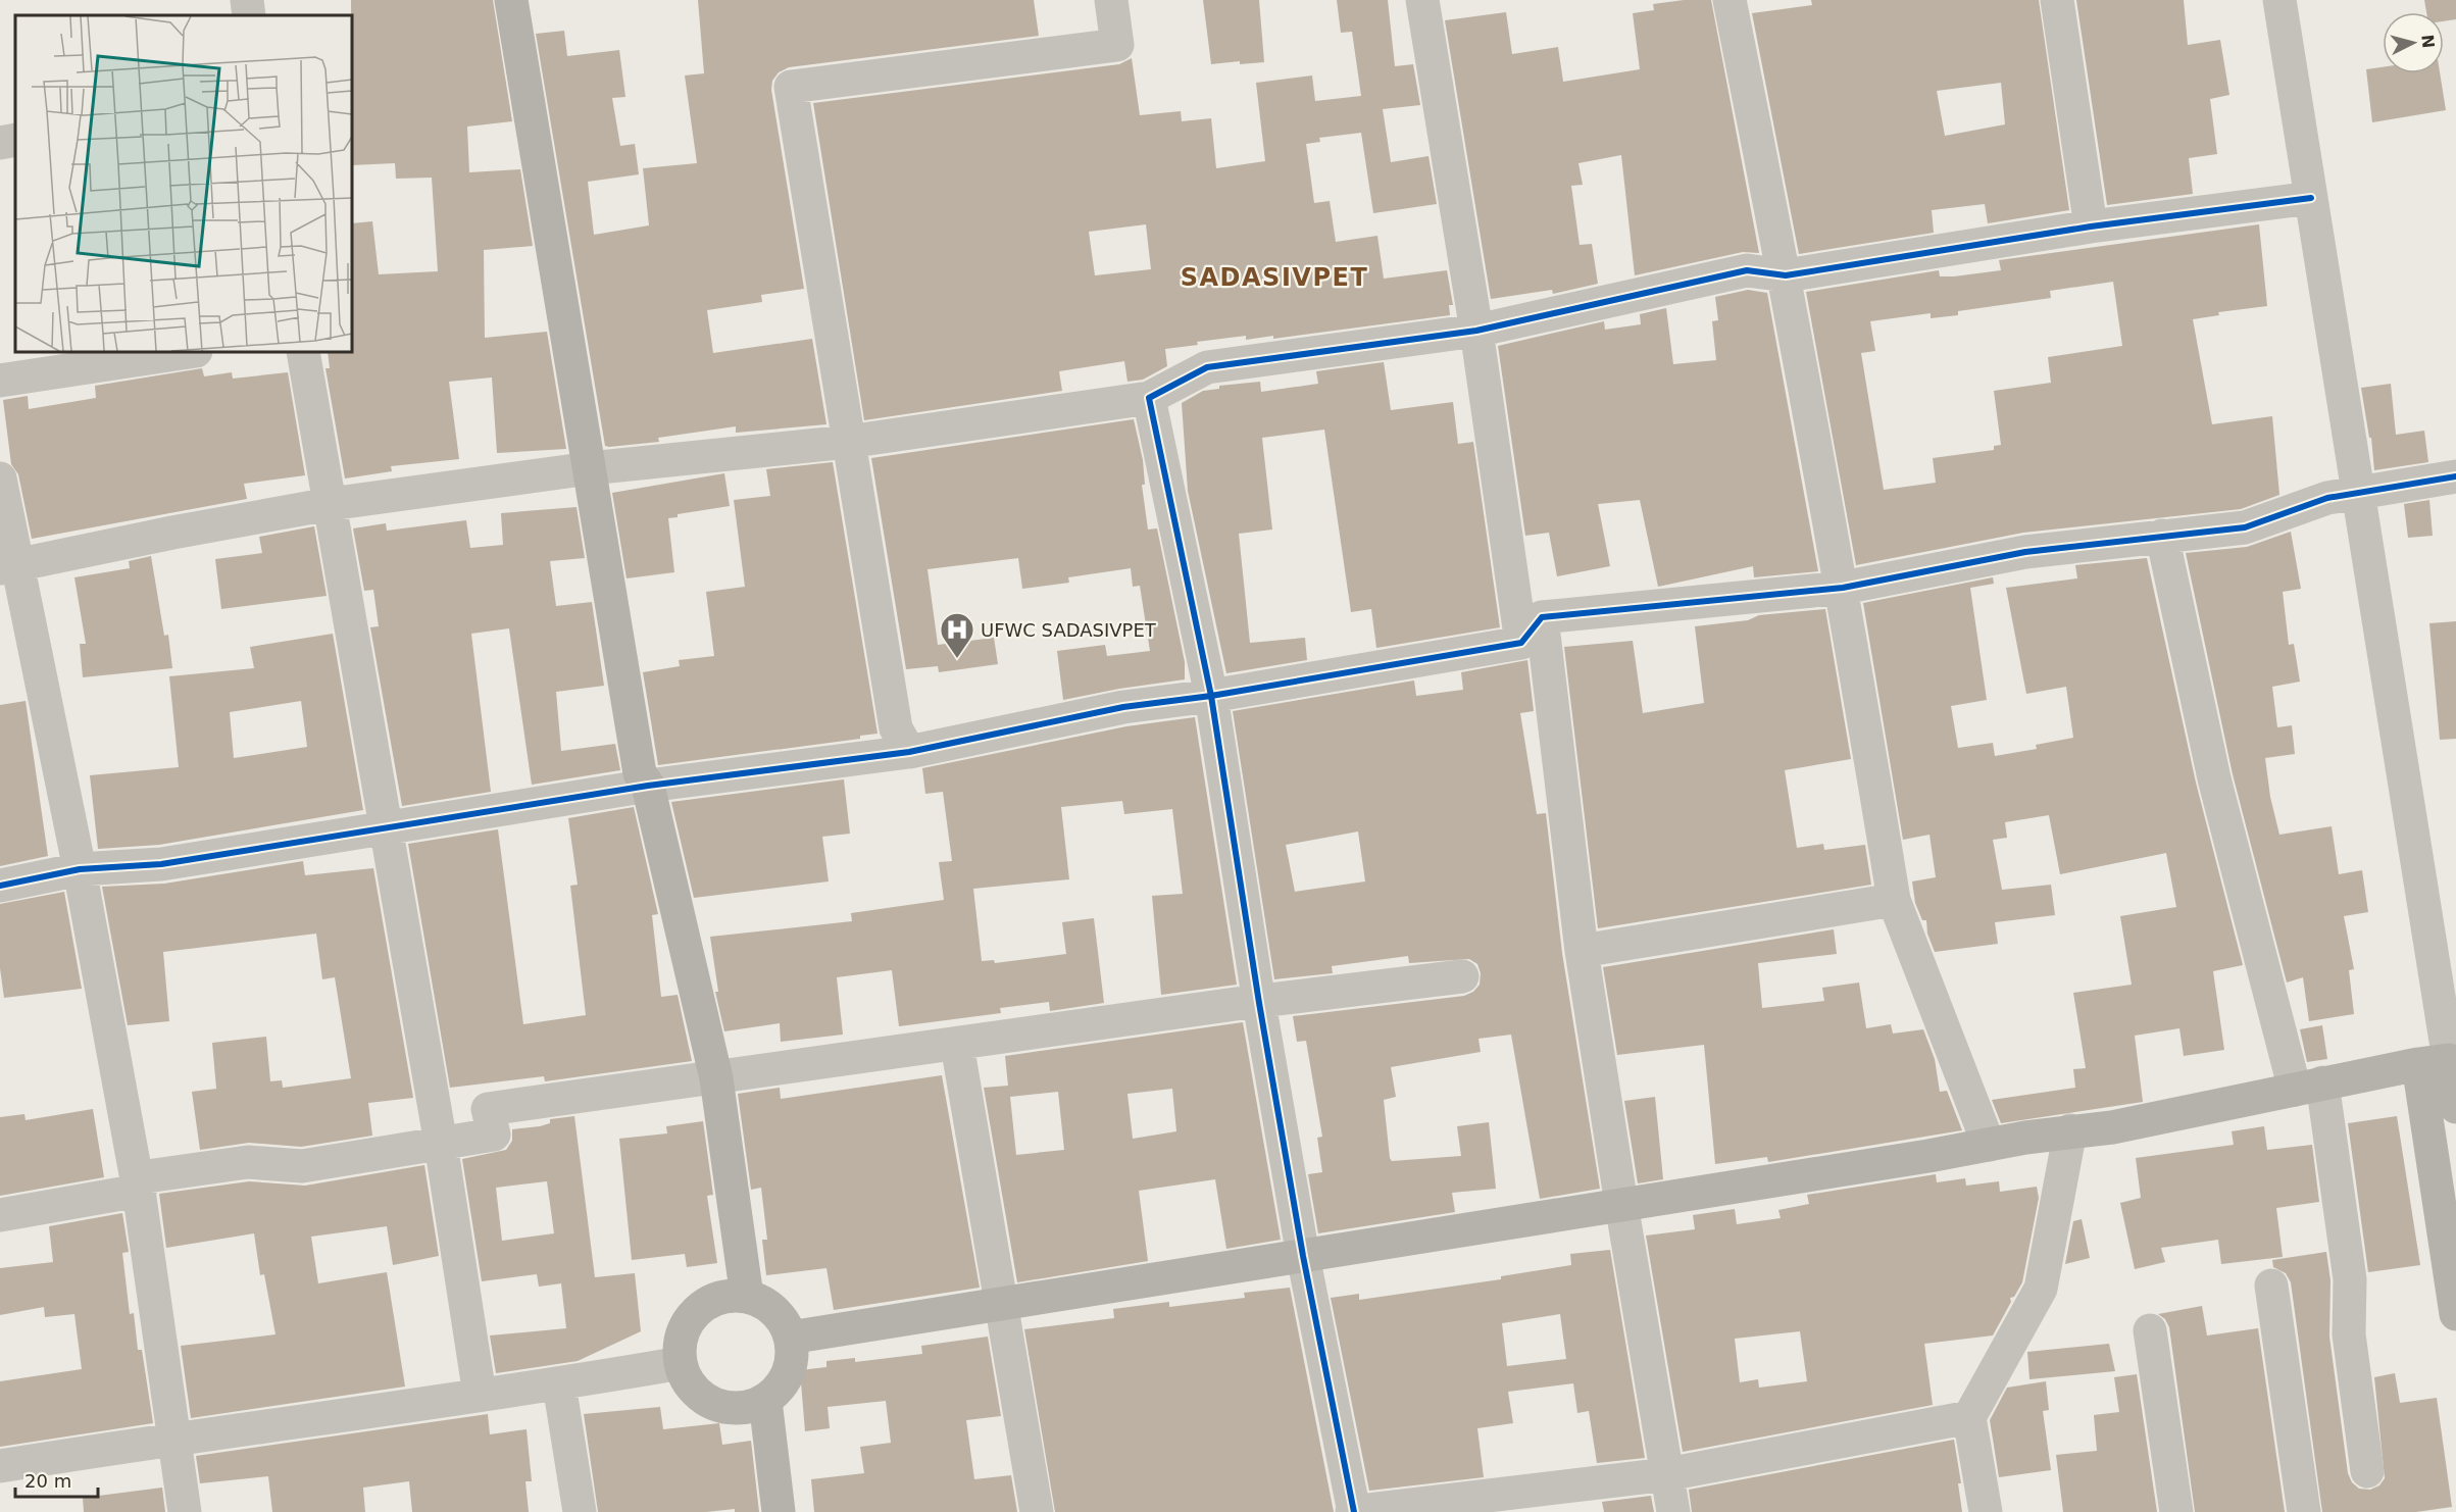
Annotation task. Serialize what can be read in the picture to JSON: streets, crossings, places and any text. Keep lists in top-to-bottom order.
{
  "districts": ["SADASIVPET"],
  "places": {
    "hospital": ["UFWC SADASIVPET"]
  },
  "scale_bar": "20 m",
  "north": "right"
}
